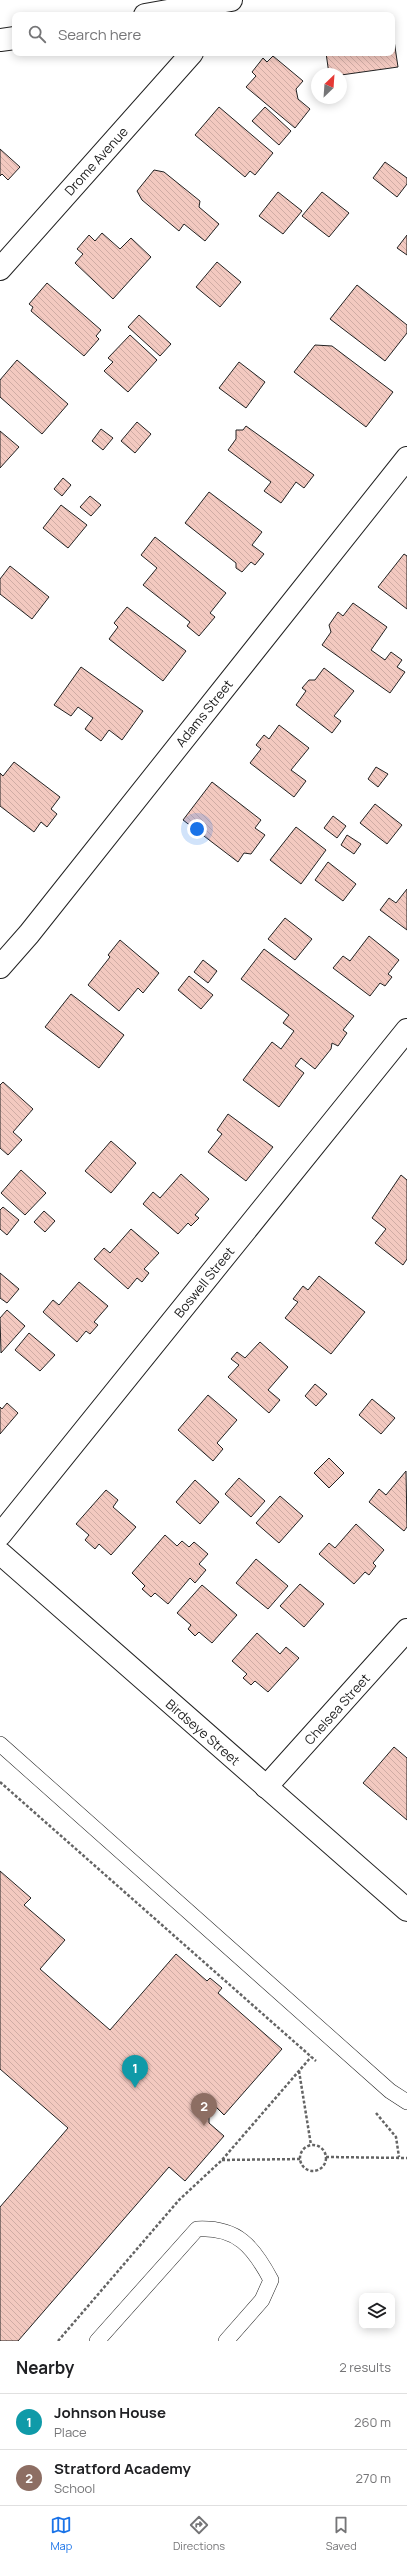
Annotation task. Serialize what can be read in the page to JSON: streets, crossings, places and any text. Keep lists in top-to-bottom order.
{
  "streets": {
    "street": [
      "Drome Avenue",
      "Adams Street",
      "Boswell Street",
      "Chelsea Street",
      "Birdseye Street"
    ]
  },
  "crossings": [
    ["Chelsea Street", "Birdseye Street"]
  ],
  "north": "top right",
  "page": {
    "search": "Search here",
    "pins": ["1", "2"],
    "heading": ["Nearby", "2 results"],
    "list": [
      {
        "mark": "1",
        "name": "Johnson House",
        "note": "Place",
        "value": "260 m"
      },
      {
        "mark": "2",
        "name": "Stratford Academy",
        "note": "School",
        "value": "270 m"
      }
    ],
    "nav": ["Map", "Directions", "Saved"]
  }
}
